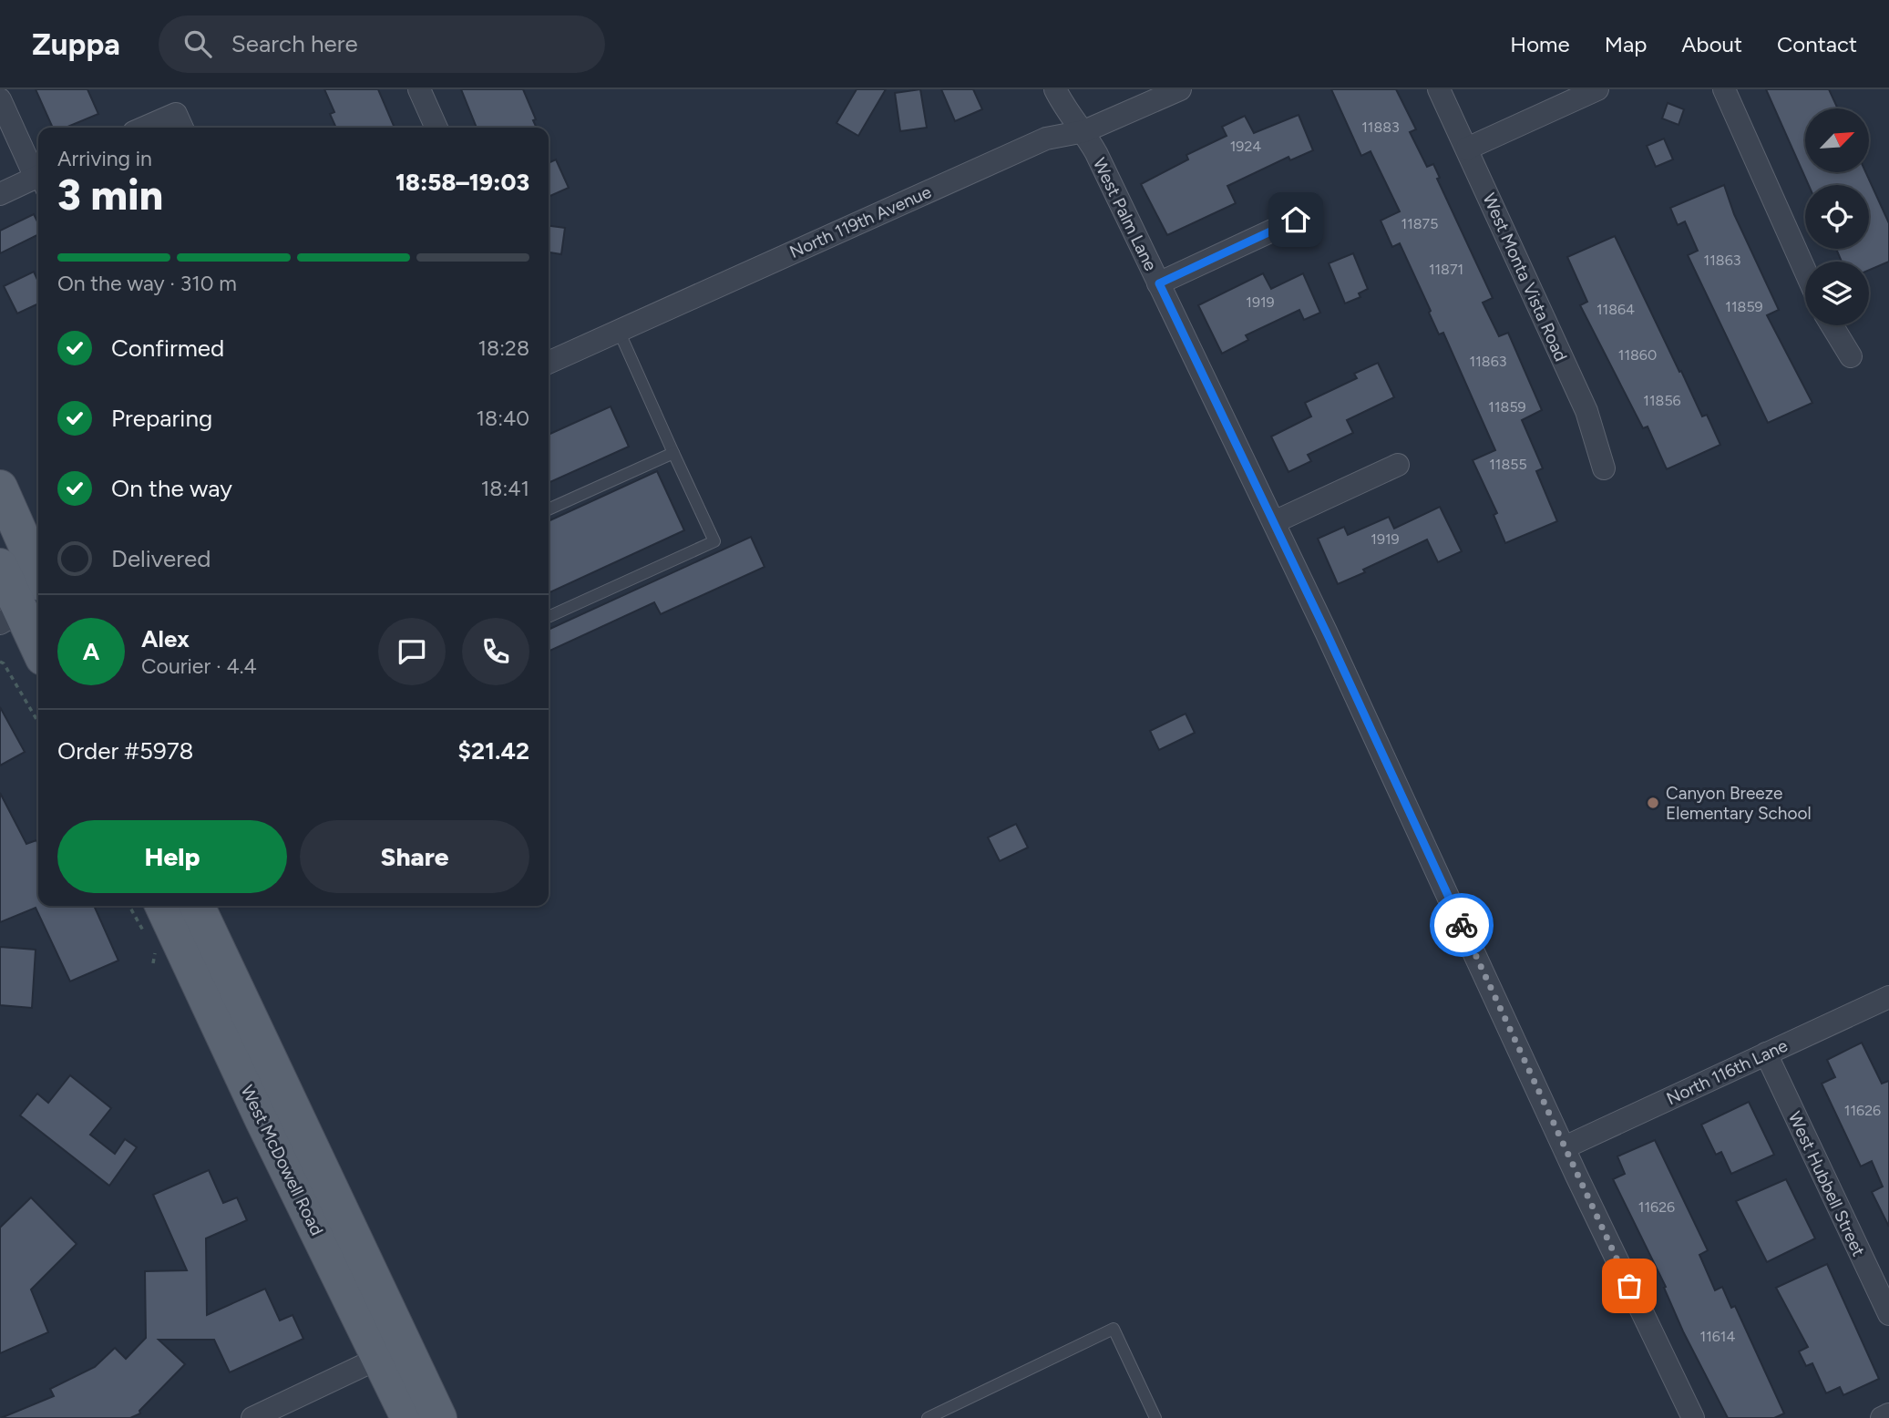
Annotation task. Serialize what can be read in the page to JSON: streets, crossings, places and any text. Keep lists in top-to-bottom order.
{
  "streets": {
    "main road": ["West McDowell Road"],
    "street": [
      "West Palm Lane",
      "North 119th Avenue",
      "West Monta Vista Road",
      "North 116th Lane",
      "West Hubbell Street"
    ]
  },
  "crossings": [
    ["West Palm Lane", "North 119th Avenue"],
    ["West Palm Lane", "North 116th Lane"],
    ["North 116th Lane", "West Hubbell Street"]
  ],
  "places": ["Canyon Breeze Elementary School"],
  "house_numbers": [
    "11883",
    "1924",
    "11875",
    "11863",
    "11871",
    "1919",
    "11859",
    "11864",
    "11860",
    "11863",
    "11856",
    "11859",
    "11855",
    "1919",
    "11626",
    "11626",
    "11614"
  ],
  "north": "top right",
  "page": {
    "header": "Zuppa",
    "search": "Search here",
    "nav": [
      "Home",
      "Map",
      "About",
      "Contact"
    ],
    "heading": ["3 min", "Arriving in", "18:58–19:03"],
    "panel": [
      "Alex",
      "Courier · 4.4",
      "Order #5978",
      "$21.42"
    ],
    "bar": "On the way · 310 m",
    "list": [
      ["Confirmed", "18:28"],
      ["Preparing", "18:40"],
      ["On the way", "18:41"],
      "Delivered"
    ],
    "round": "A",
    "buttons": ["Help", "Share"]
  }
}
